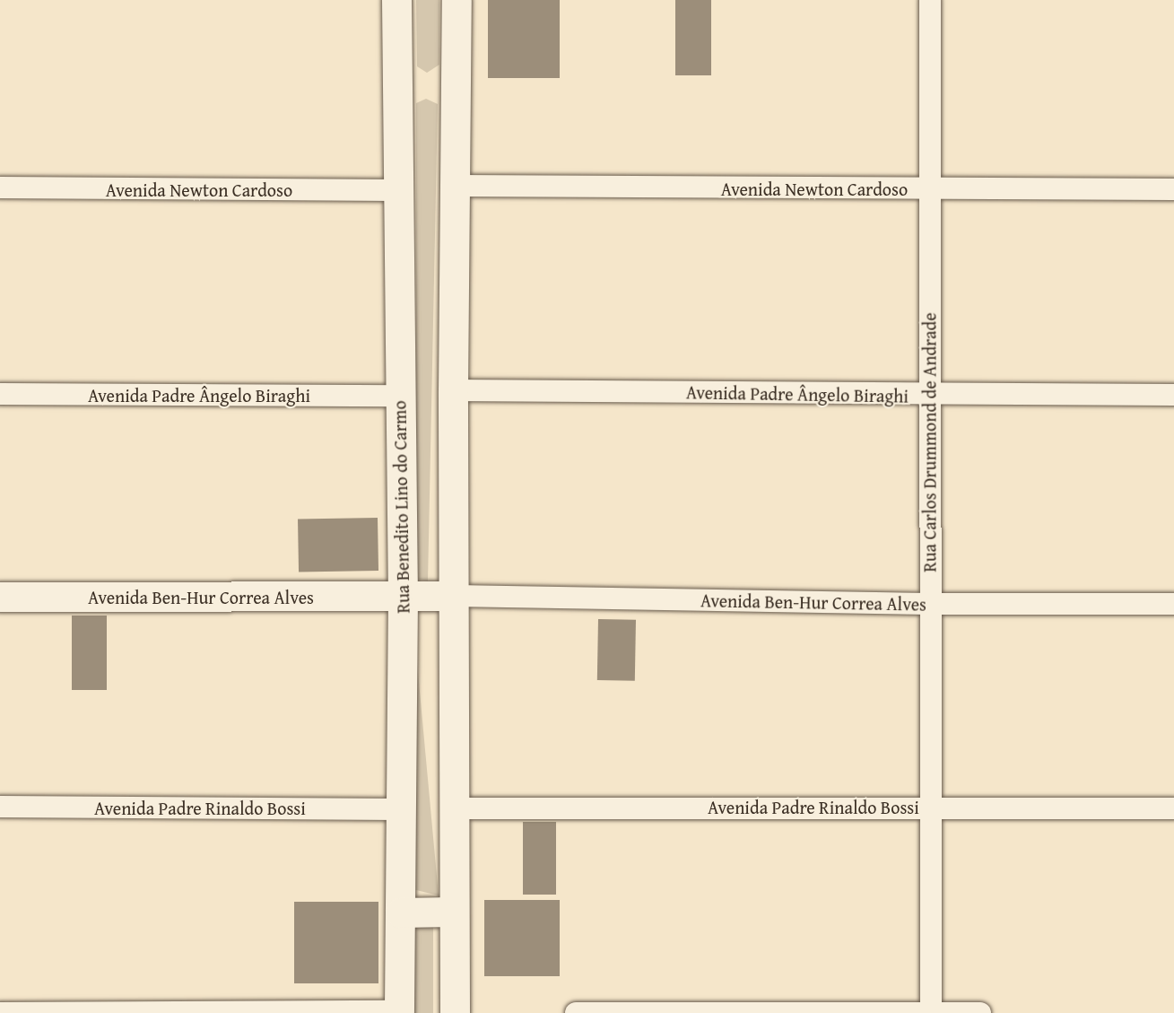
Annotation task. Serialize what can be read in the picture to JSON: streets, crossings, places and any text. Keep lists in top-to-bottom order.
{
  "streets": {
    "main road": ["Rua Benedito Lino do Carmo", "Avenida Ben-Hur Correa Alves"],
    "street": [
      "Avenida Newton Cardoso",
      "Avenida Padre Ângelo Biraghi",
      "Rua Carlos Drummond de Andrade",
      "Avenida Padre Rinaldo Bossi"
    ]
  },
  "crossings": [
    ["Avenida Newton Cardoso", "Rua Carlos Drummond de Andrade"],
    ["Avenida Newton Cardoso", "Rua Benedito Lino do Carmo"],
    ["Avenida Padre Ângelo Biraghi", "Rua Carlos Drummond de Andrade"],
    ["Avenida Padre Ângelo Biraghi", "Rua Benedito Lino do Carmo"],
    ["Rua Carlos Drummond de Andrade", "Avenida Ben-Hur Correa Alves"],
    ["Rua Carlos Drummond de Andrade", "Avenida Padre Rinaldo Bossi"],
    ["Rua Benedito Lino do Carmo", "Avenida Ben-Hur Correa Alves"],
    ["Rua Benedito Lino do Carmo", "Avenida Padre Rinaldo Bossi"]
  ]
}
